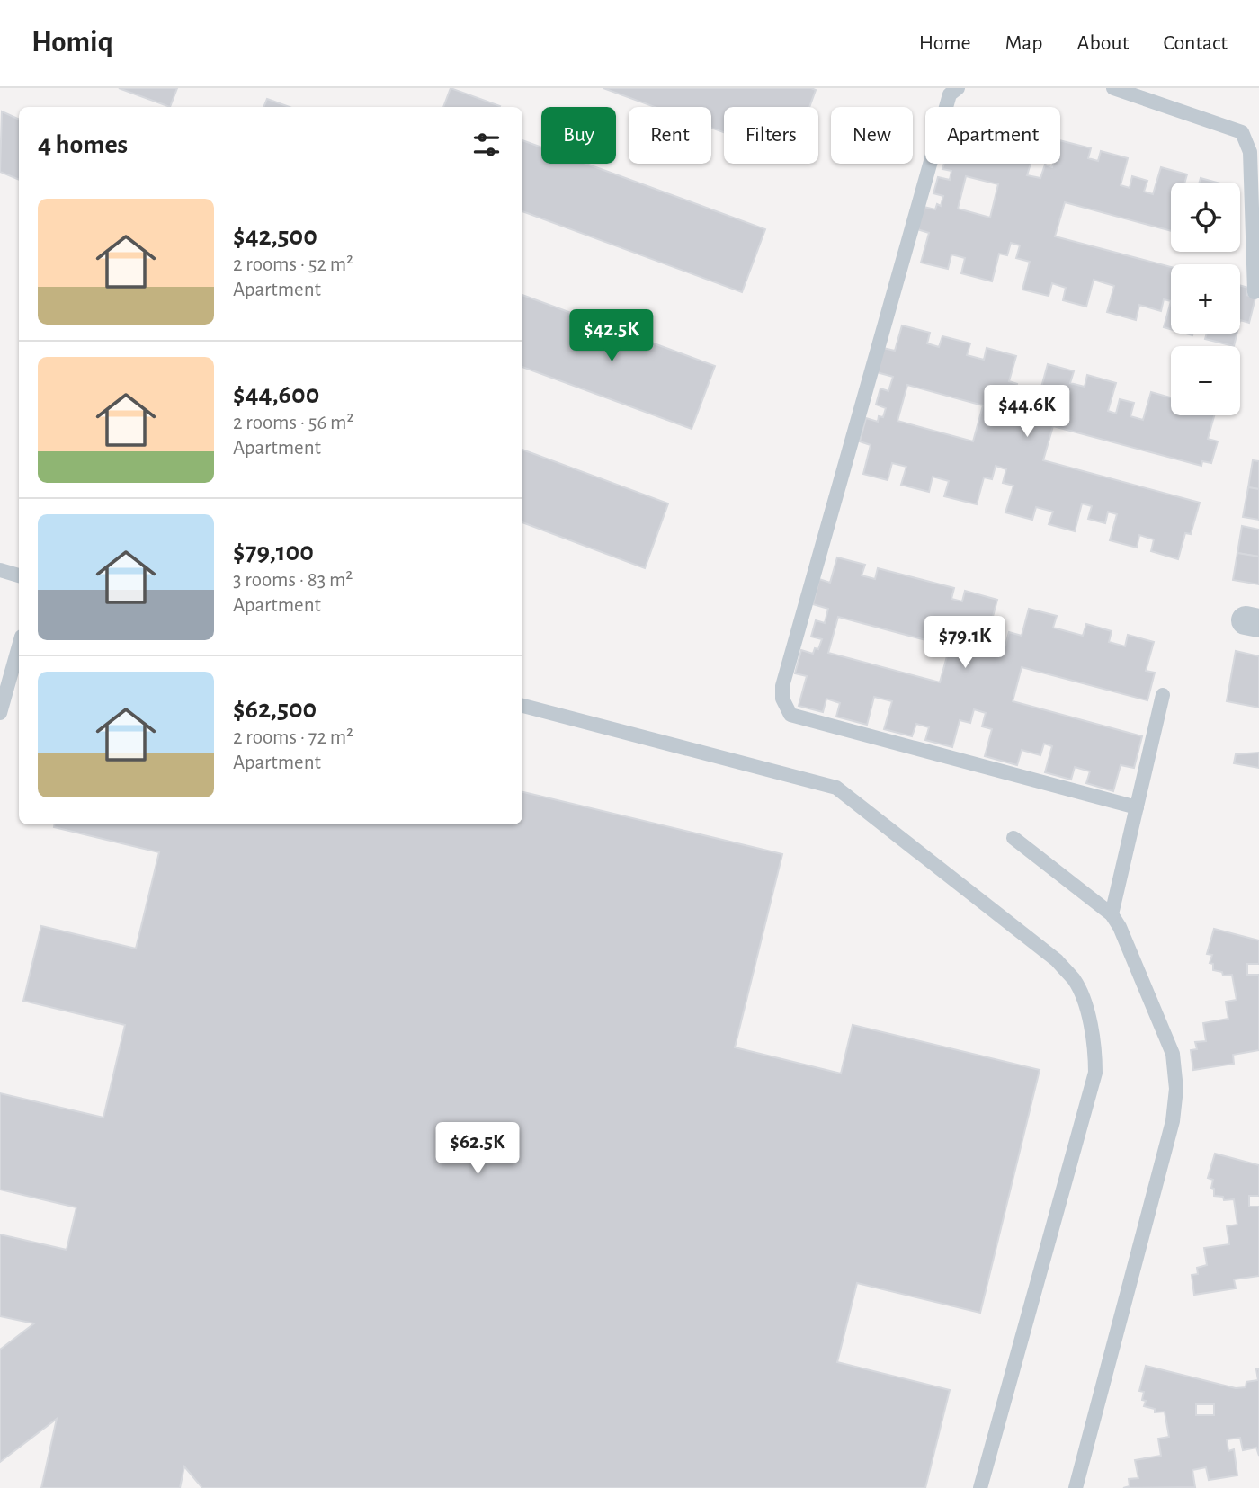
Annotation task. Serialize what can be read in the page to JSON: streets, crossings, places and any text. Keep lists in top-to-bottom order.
{
  "page": {
    "header": "Homiq",
    "nav": [
      "Home",
      "Map",
      "About",
      "Contact"
    ],
    "chip": [
      "Buy",
      "Rent",
      "Filters",
      "New",
      "Apartment"
    ],
    "heading": "4 homes",
    "map_buttons": ["+", "−"],
    "list": [
      {
        "name": "$42,500",
        "note": "2 rooms · 52 m² · Apartment"
      },
      {
        "name": "$44,600",
        "note": "2 rooms · 56 m² · Apartment"
      },
      {
        "name": "$79,100",
        "note": "3 rooms · 83 m² · Apartment"
      },
      {
        "name": "$62,500",
        "note": "2 rooms · 72 m² · Apartment"
      }
    ],
    "price": [
      "$42.5K",
      "$44.6K",
      "$79.1K",
      "$62.5K"
    ]
  }
}
